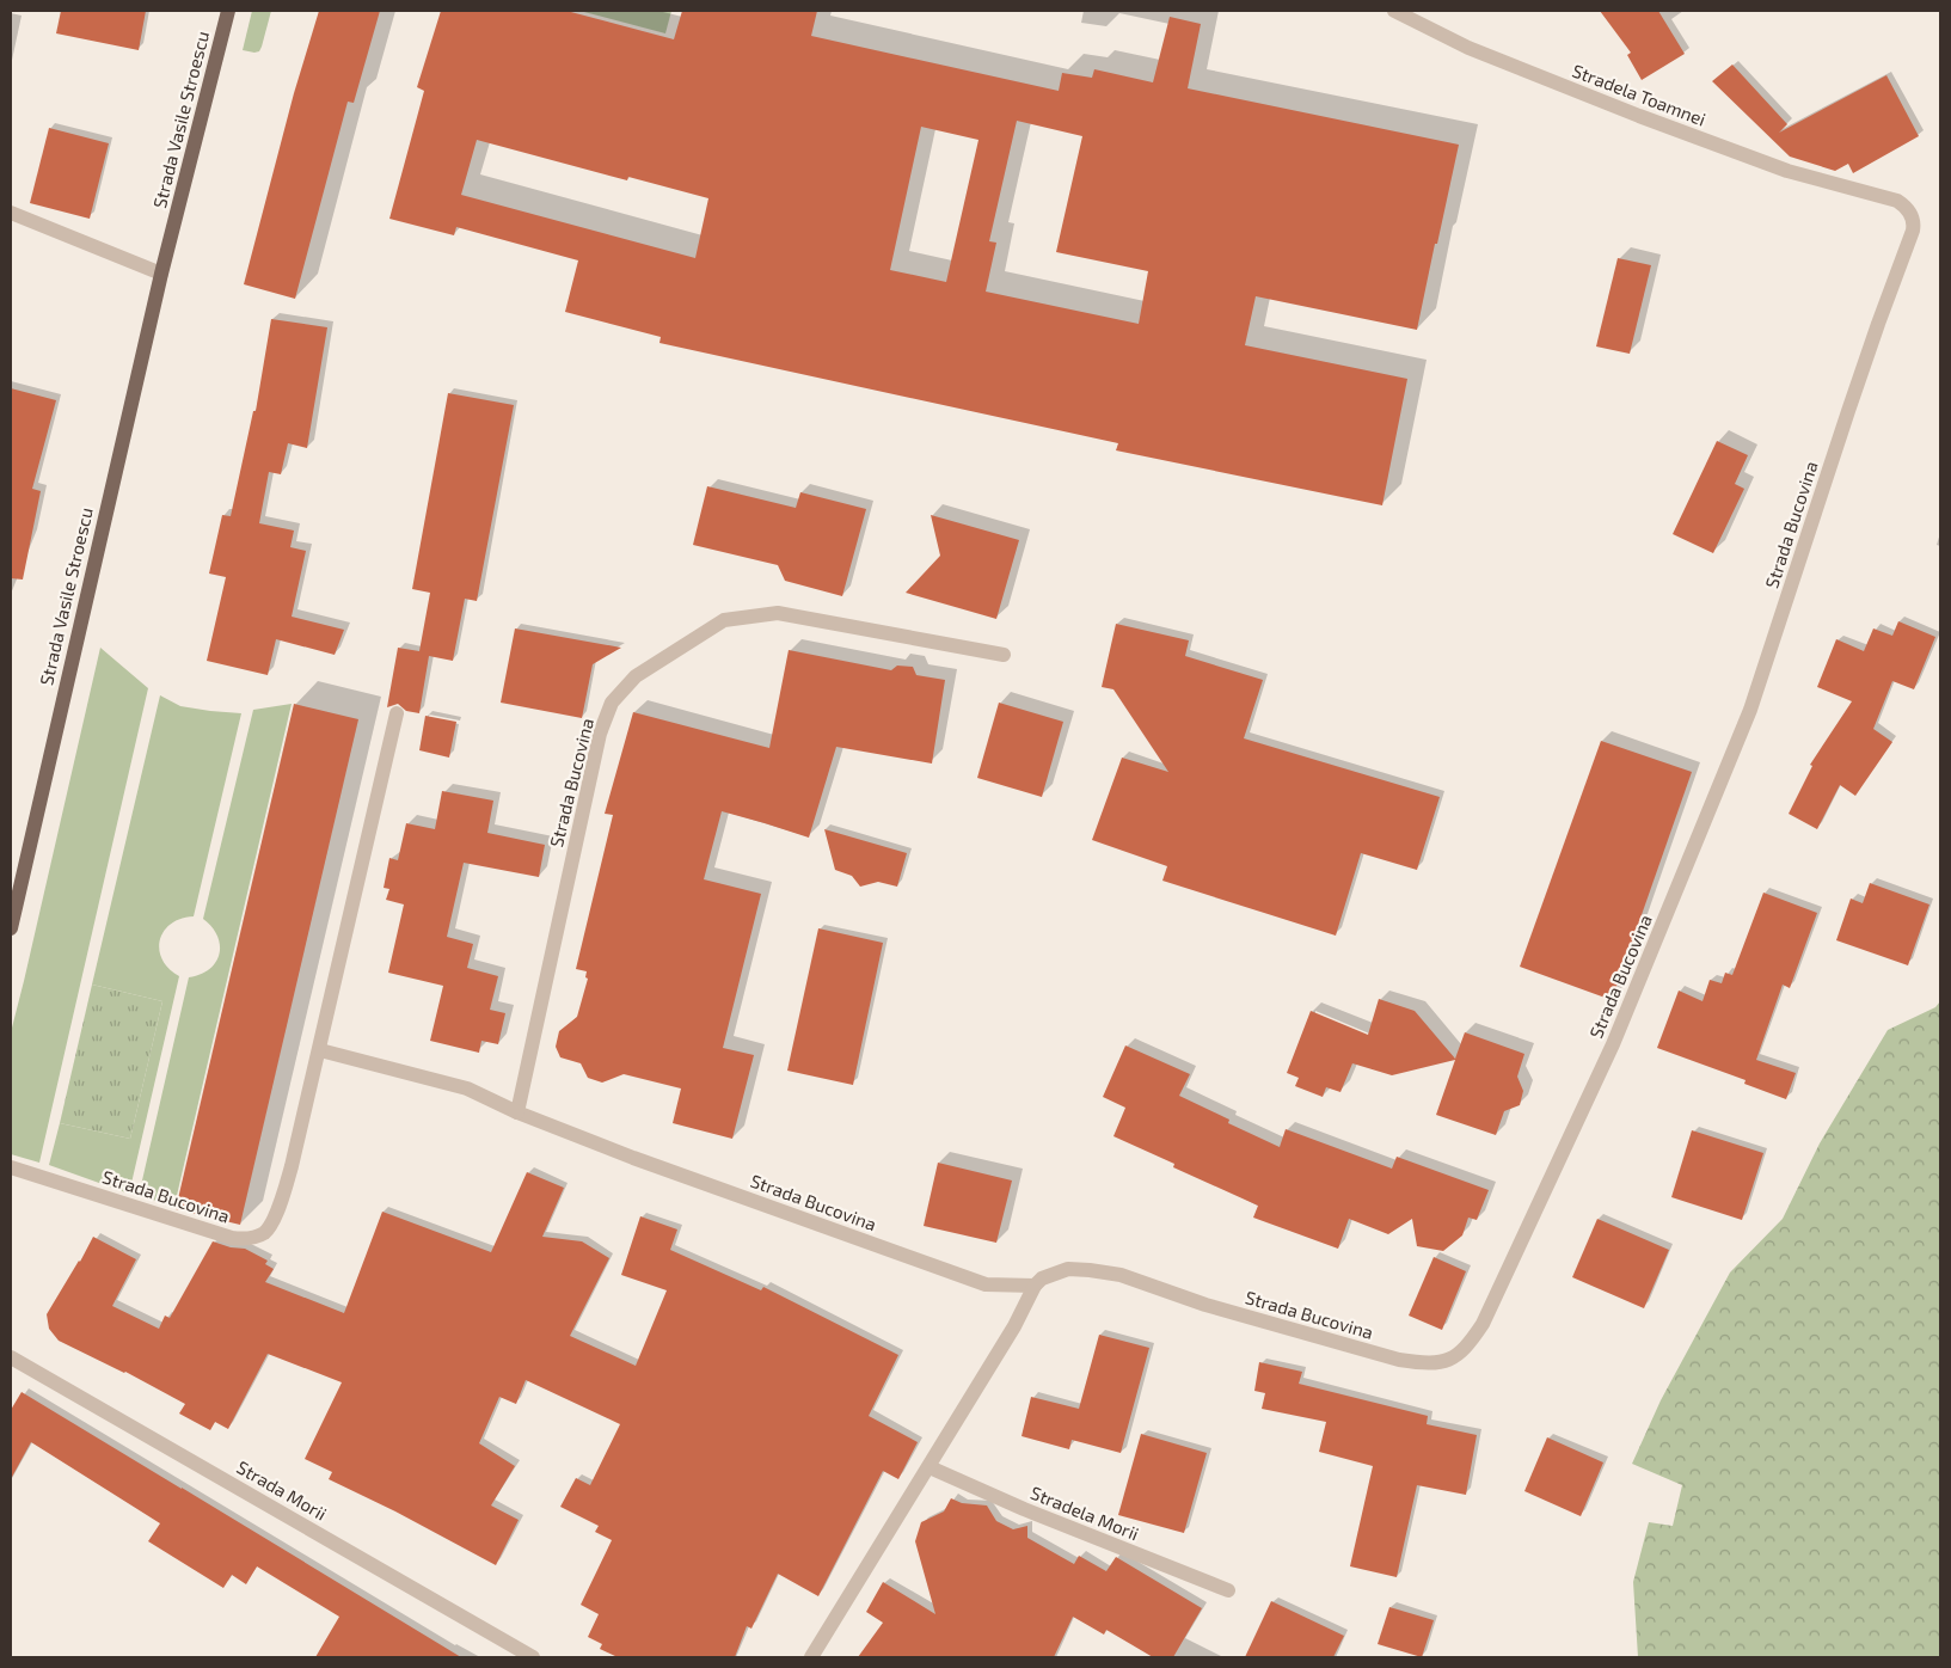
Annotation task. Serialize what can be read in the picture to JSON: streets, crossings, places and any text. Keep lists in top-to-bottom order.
{
  "streets": {
    "main road": ["Strada Vasile Stroescu"],
    "street": [
      "Stradela Toamnei",
      "Strada Bucovina",
      "Strada Morii",
      "Stradela Morii"
    ]
  },
  "crossings": [
    ["Stradela Toamnei", "Strada Bucovina"]
  ]
}
